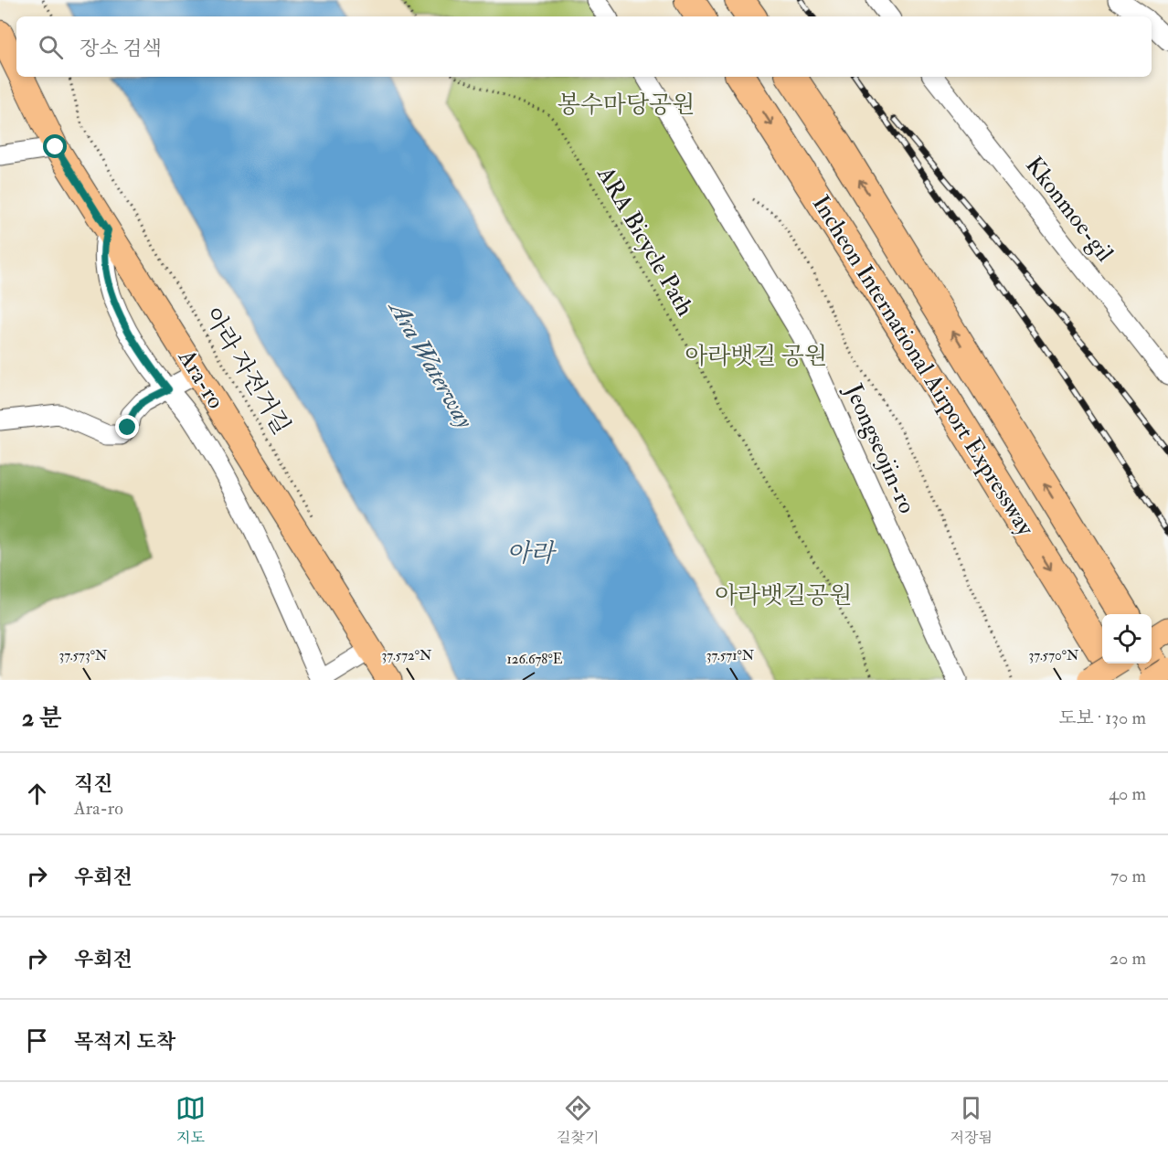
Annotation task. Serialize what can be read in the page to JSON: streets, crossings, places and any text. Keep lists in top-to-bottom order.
{
  "streets": {
    "highway": ["Incheon International Airport Expressway"],
    "main road": ["Ara-ro"],
    "street": ["Kkonmoe-gil", "Jeongseojin-ro"],
    "path": ["ARA Bicycle Path", "아라 자전거길"]
  },
  "water": ["Ara Waterway", "아라"],
  "parks": ["봉수마당공원", "아라뱃길 공원", "아라뱃길공원"],
  "page": {
    "search": "장소 검색",
    "heading": ["2 분", "도보 · 130 m"],
    "list": [
      ["직진", "Ara-ro", "40 m"],
      ["우회전", "70 m"],
      ["우회전", "20 m"],
      "목적지 도착"
    ],
    "nav": ["지도", "길찾기", "저장됨"]
  },
  "coordinates": [
    "37.573°N",
    "37.572°N",
    "37.571°N",
    "37.570°N",
    "126.678°E"
  ]
}
